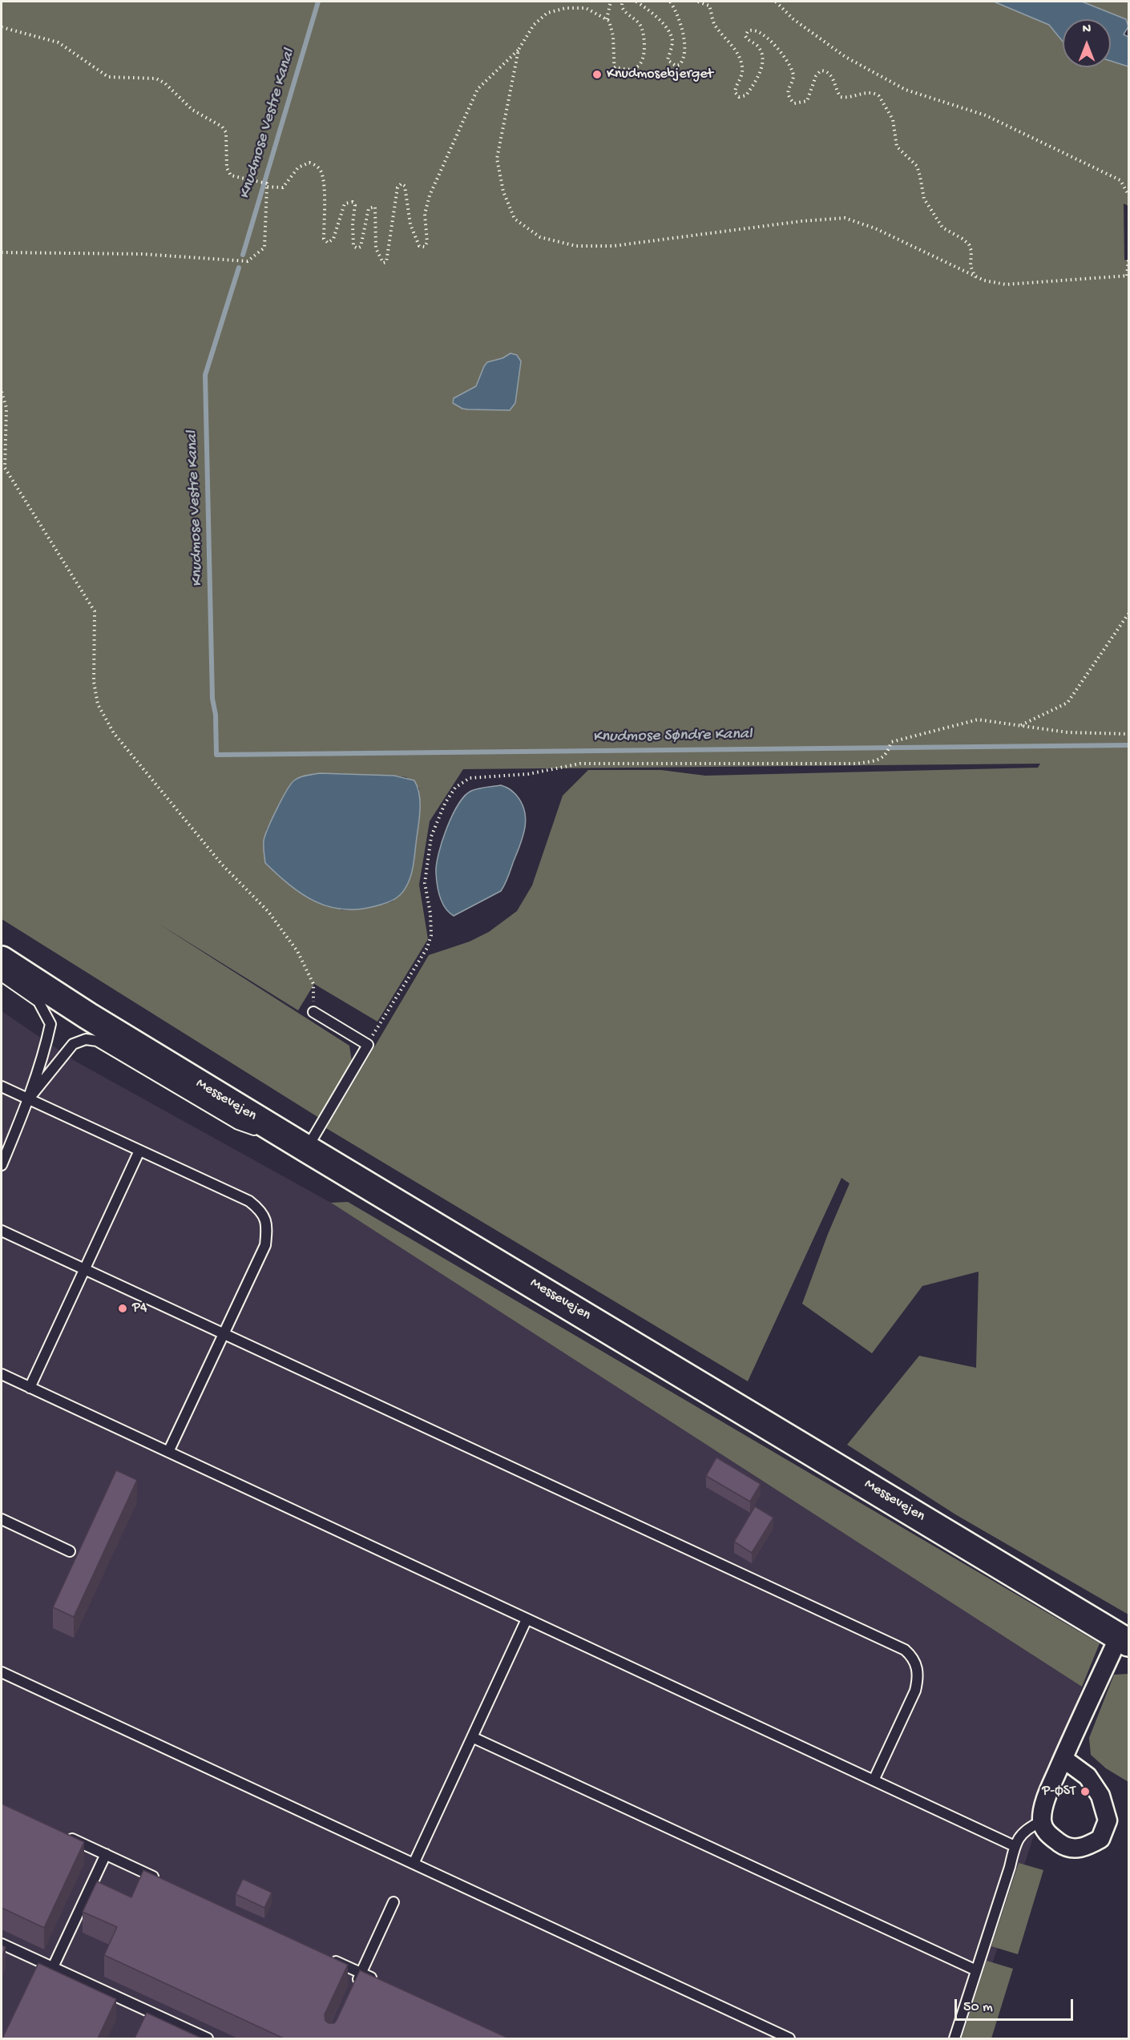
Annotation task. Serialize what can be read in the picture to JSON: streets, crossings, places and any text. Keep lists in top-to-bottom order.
{
  "streets": {
    "main road": ["Messevejen"]
  },
  "water": ["Knudmose Vestre Kanal", "Knudmose Søndre Kanal"],
  "places": ["Knudmosebjerget", "P4", "P-ØST"],
  "scale_bar": "50 m",
  "north": "top"
}
